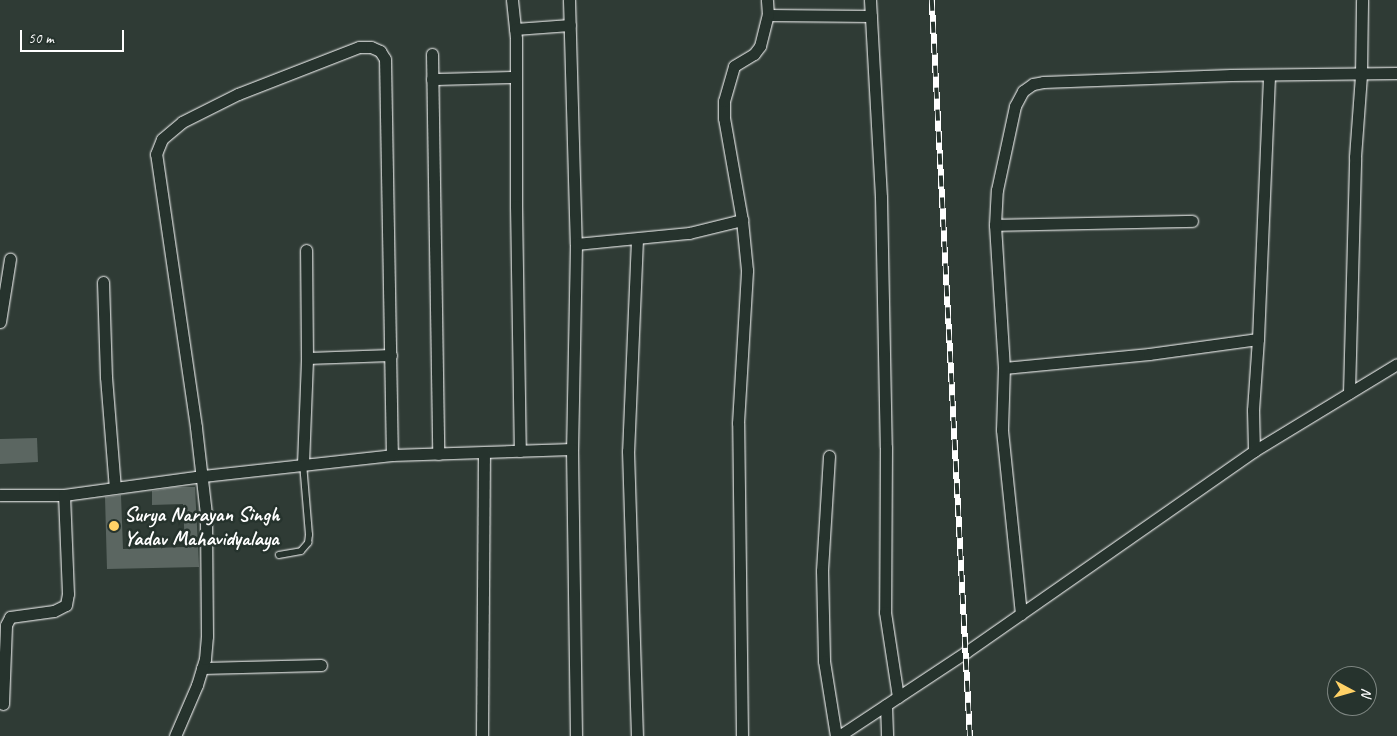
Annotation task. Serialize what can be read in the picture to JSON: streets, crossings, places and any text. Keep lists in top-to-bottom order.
{
  "places": ["Surya Narayan Singh Yadav Mahavidyalaya"],
  "scale_bar": "50 m",
  "north": "right"
}
